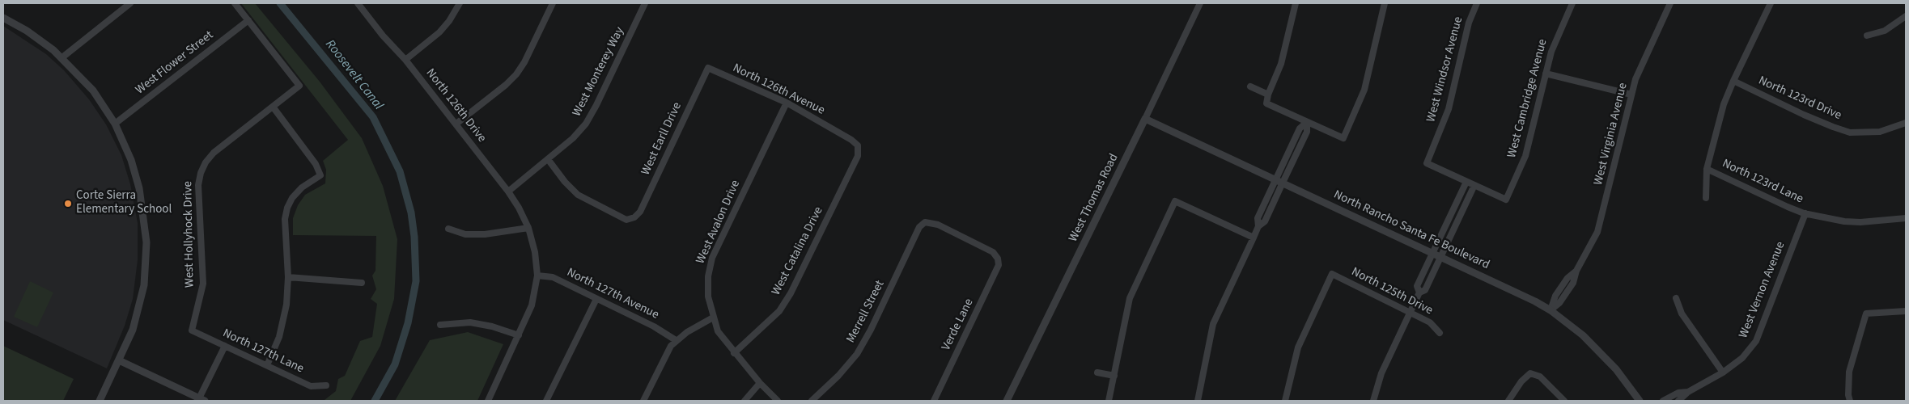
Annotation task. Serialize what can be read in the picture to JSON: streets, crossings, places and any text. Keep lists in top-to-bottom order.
{
  "streets": {
    "street": [
      "West Flower Street",
      "West Windsor Avenue",
      "West Monterey Way",
      "North 126th Avenue",
      "West Cambridge Avenue",
      "North 123rd Drive",
      "North 126th Drive",
      "West Virginia Avenue",
      "West Earll Drive",
      "North 123rd Lane",
      "West Thomas Road",
      "West Avalon Drive",
      "North Rancho Santa Fe Boulevard",
      "West Hollyhock Drive",
      "West Catalina Drive",
      "West Vernon Avenue",
      "North 125th Drive",
      "North 127th Avenue",
      "Merrell Street",
      "Verde Lane",
      "North 127th Lane"
    ]
  },
  "crossings": [
    ["West Flower Street", "West Hollyhock Drive"],
    ["West Monterey Way", "North 126th Drive"],
    ["West Monterey Way", "West Earll Drive"],
    ["North 126th Avenue", "West Earll Drive"],
    ["North 126th Avenue", "West Avalon Drive"],
    ["North 126th Avenue", "West Catalina Drive"],
    ["West Virginia Avenue", "North Rancho Santa Fe Boulevard"],
    ["North 123rd Lane", "West Vernon Avenue"],
    ["West Thomas Road", "North Rancho Santa Fe Boulevard"],
    ["West Hollyhock Drive", "North 127th Lane"],
    ["Merrell Street", "Verde Lane"]
  ],
  "water": ["Roosevelt Canal"],
  "places": ["Corte Sierra Elementary School"]
}
